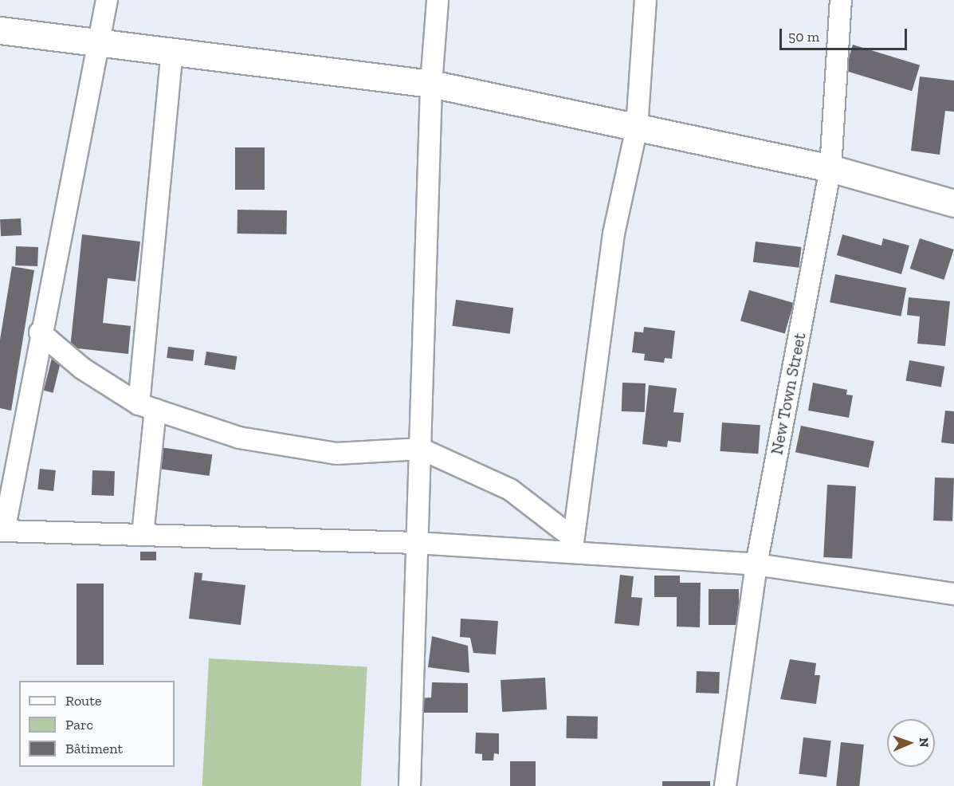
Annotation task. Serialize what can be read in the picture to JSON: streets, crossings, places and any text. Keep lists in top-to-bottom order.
{
  "streets": {
    "street": ["New Town Street"]
  },
  "legend": ["Route", "Parc", "Bâtiment"],
  "scale_bar": "50 m",
  "north": "right"
}
